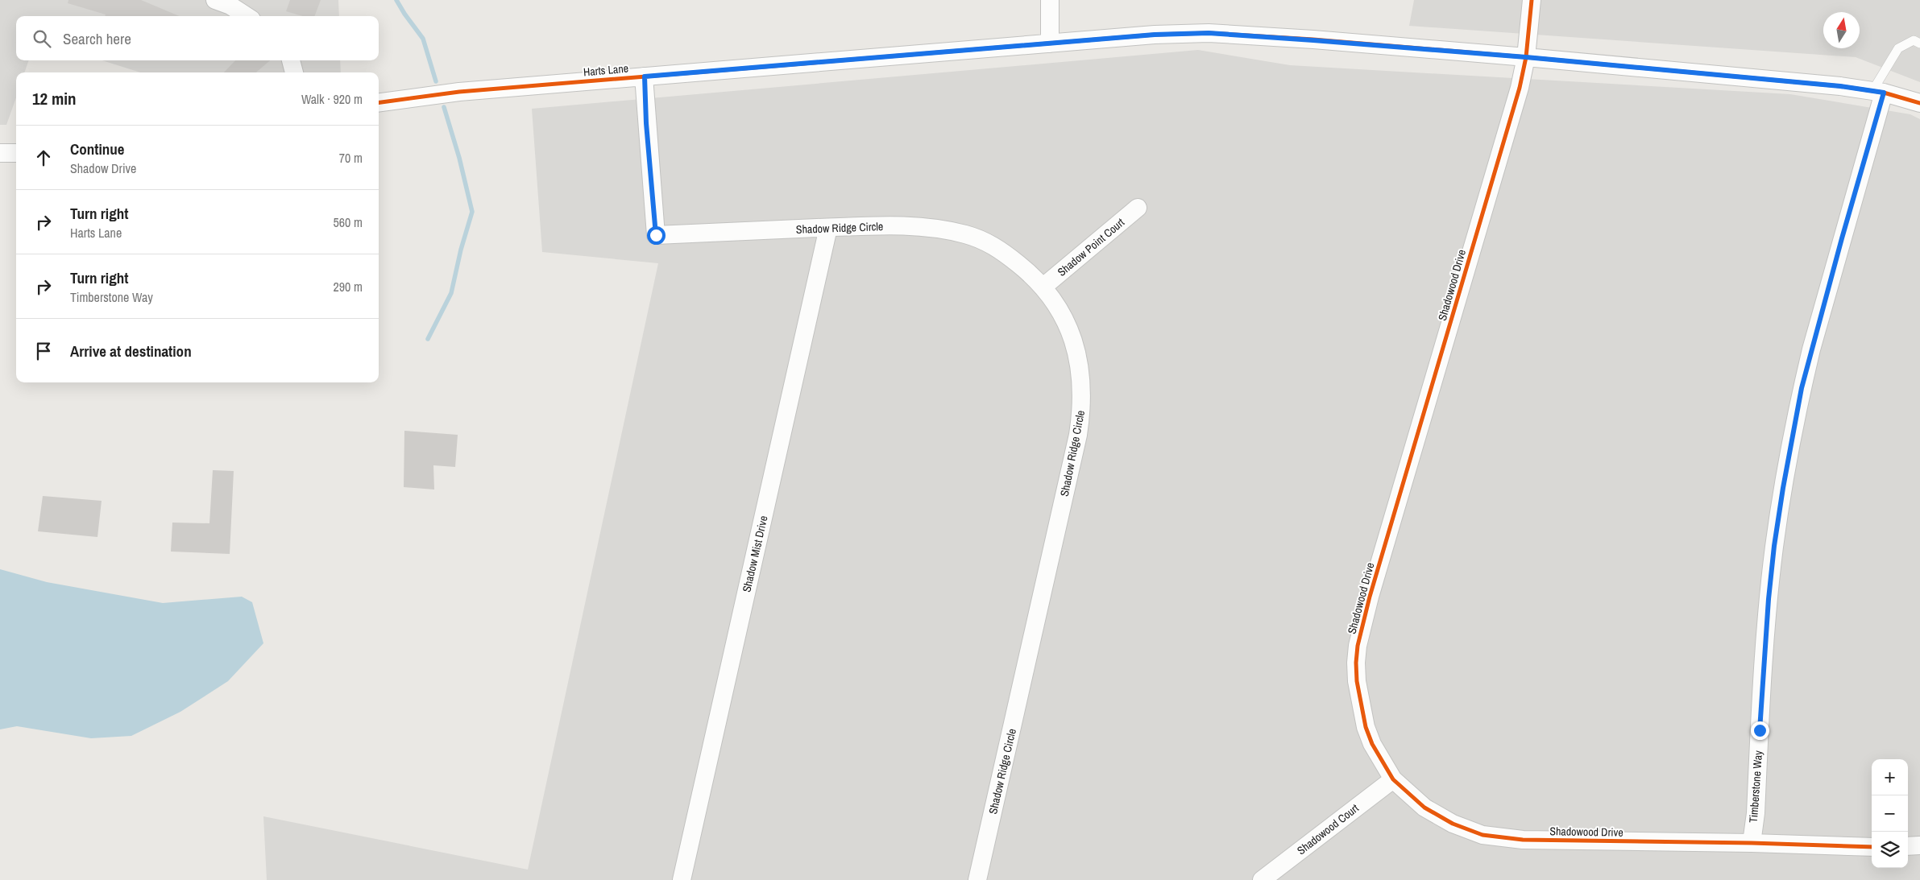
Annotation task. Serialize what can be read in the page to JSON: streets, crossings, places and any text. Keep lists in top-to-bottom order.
{
  "streets": {
    "street": [
      "Harts Lane",
      "Shadow Ridge Circle",
      "Shadow Point Court",
      "Shadowood Drive",
      "Shadow Mist Drive",
      "Timberstone Way",
      "Shadowood Court"
    ]
  },
  "crossings": [
    ["Harts Lane", "Shadow Ridge Circle"],
    ["Harts Lane", "Shadowood Drive"],
    ["Harts Lane", "Timberstone Way"],
    ["Shadow Ridge Circle", "Shadow Point Court"],
    ["Shadow Ridge Circle", "Shadow Mist Drive"],
    ["Shadowood Drive", "Timberstone Way"],
    ["Shadowood Drive", "Shadowood Court"]
  ],
  "north": "top",
  "page": {
    "search": "Search here",
    "heading": ["12 min", "Walk · 920 m"],
    "list": [
      ["Continue", "Shadow Drive", "70 m"],
      ["Turn right", "Harts Lane", "560 m"],
      ["Turn right", "Timberstone Way", "290 m"],
      "Arrive at destination"
    ],
    "map_buttons": ["+", "−"]
  }
}
